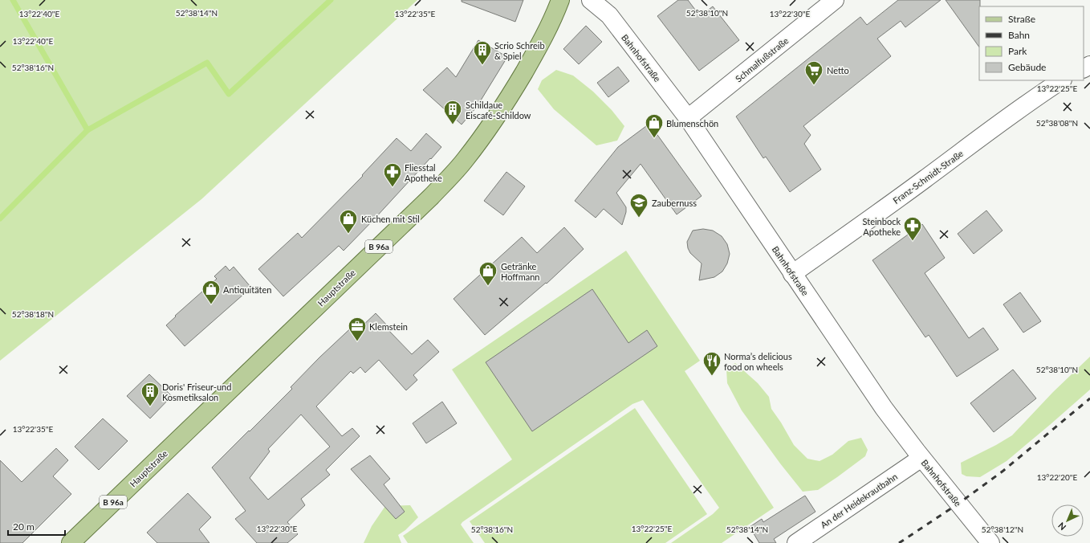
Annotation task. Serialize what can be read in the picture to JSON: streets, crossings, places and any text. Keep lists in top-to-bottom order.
{
  "streets": {
    "main road": ["B 96a", "Hauptstraße"],
    "street": [
      "Bahnhofstraße",
      "Schmalfußstraße",
      "Franz-Schmidt-Straße",
      "An der Heidekrautbahn"
    ]
  },
  "crossings": [
    ["Bahnhofstraße", "Schmalfußstraße"],
    ["Bahnhofstraße", "Franz-Schmidt-Straße"],
    ["Bahnhofstraße", "An der Heidekrautbahn"]
  ],
  "places": {
    "building": ["Scrio Schreib & Spiel", "Schildaue Eiscafé-Schildow", "Doris' Friseur-und Kosmetiksalon"],
    "supermarket": ["Netto"],
    "shop": [
      "Blumenschön",
      "Küchen mit Stil",
      "Getränke Hoffmann",
      "Antiquitäten"
    ],
    "pharmacy": ["Fliesstal Apotheke", "Steinbock Apotheke"],
    "school or university": ["Zaubernuss"],
    "office": ["Klemstein"],
    "restaurant": ["Norma’s delicious food on wheels"]
  },
  "legend": [
    "Straße",
    "Bahn",
    "Park",
    "Gebäude"
  ],
  "scale_bar": "20 m",
  "north": "bottom left",
  "coordinates": [
    "52°38'14\"N",
    "52°38'10\"N",
    "13°22'35\"E",
    "13°22'40\"E",
    "13°22'30\"E",
    "52°38'16\"N",
    "13°22'25\"E",
    "52°38'08\"N",
    "52°38'18\"N",
    "13°22'20\"E",
    "52°38'12\"N"
  ]
}
